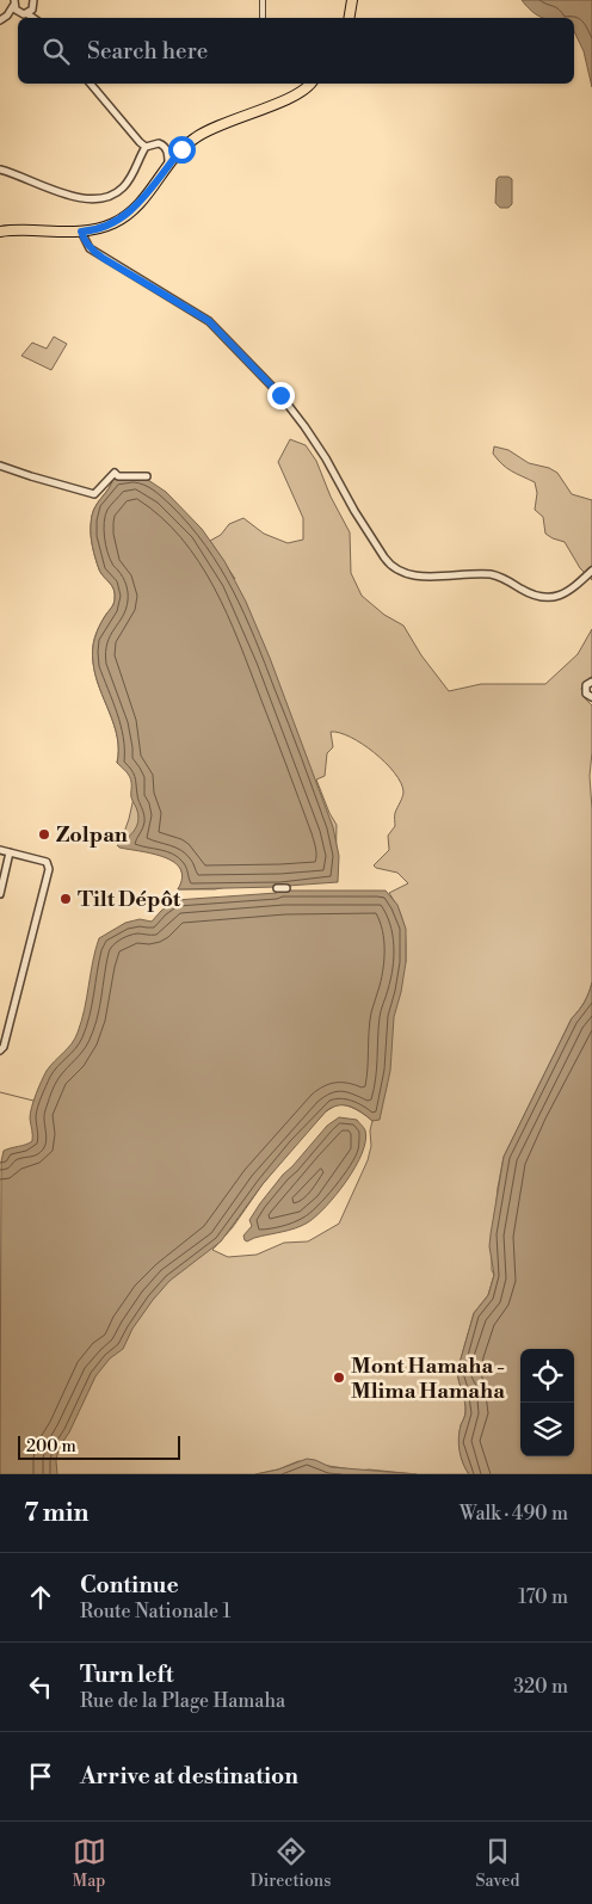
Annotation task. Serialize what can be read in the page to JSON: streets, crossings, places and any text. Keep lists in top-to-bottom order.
{
  "places": ["Zolpan", "Tilt Dépôt", "Mont Hamaha - Mlima Hamaha"],
  "scale_bar": "200 m",
  "page": {
    "search": "Search here",
    "scale": "200 m",
    "heading": ["7 min", "Walk · 490 m"],
    "list": [
      ["Continue", "Route Nationale 1", "170 m"],
      ["Turn left", "Rue de la Plage Hamaha", "320 m"],
      "Arrive at destination"
    ],
    "nav": ["Map", "Directions", "Saved"]
  }
}
